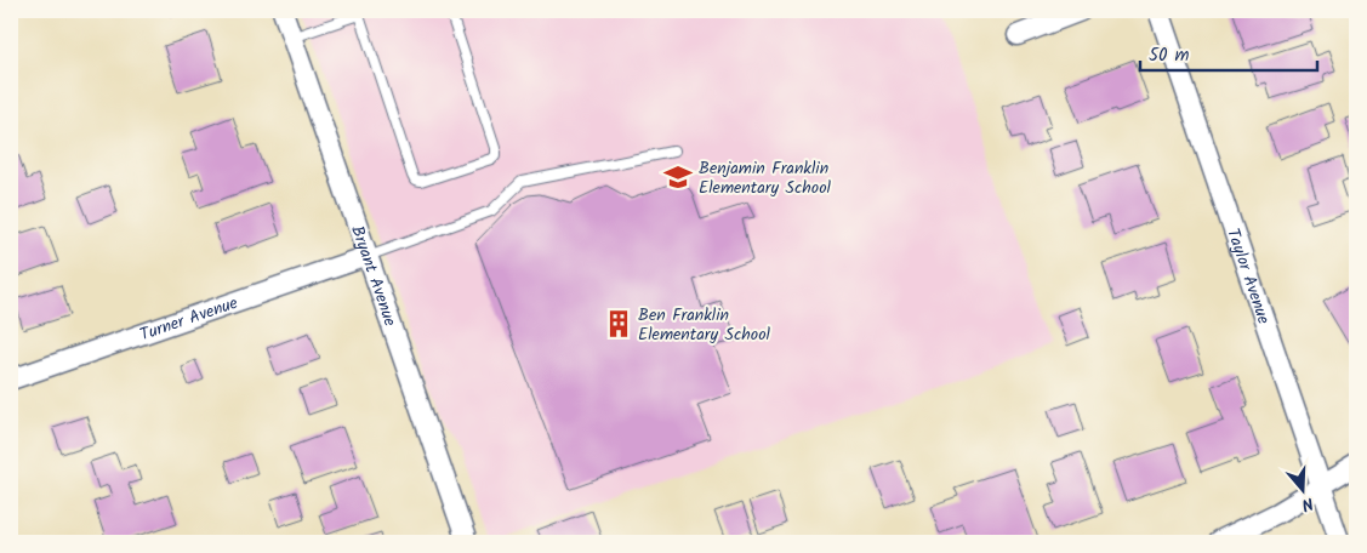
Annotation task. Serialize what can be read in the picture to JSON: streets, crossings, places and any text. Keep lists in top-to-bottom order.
{
  "streets": {
    "street": ["Bryant Avenue", "Taylor Avenue", "Turner Avenue"]
  },
  "crossings": [
    ["Bryant Avenue", "Turner Avenue"]
  ],
  "places": {
    "school or university": ["Benjamin Franklin Elementary School"],
    "building": ["Ben Franklin Elementary School"]
  },
  "scale_bar": "50 m",
  "north": "bottom"
}
